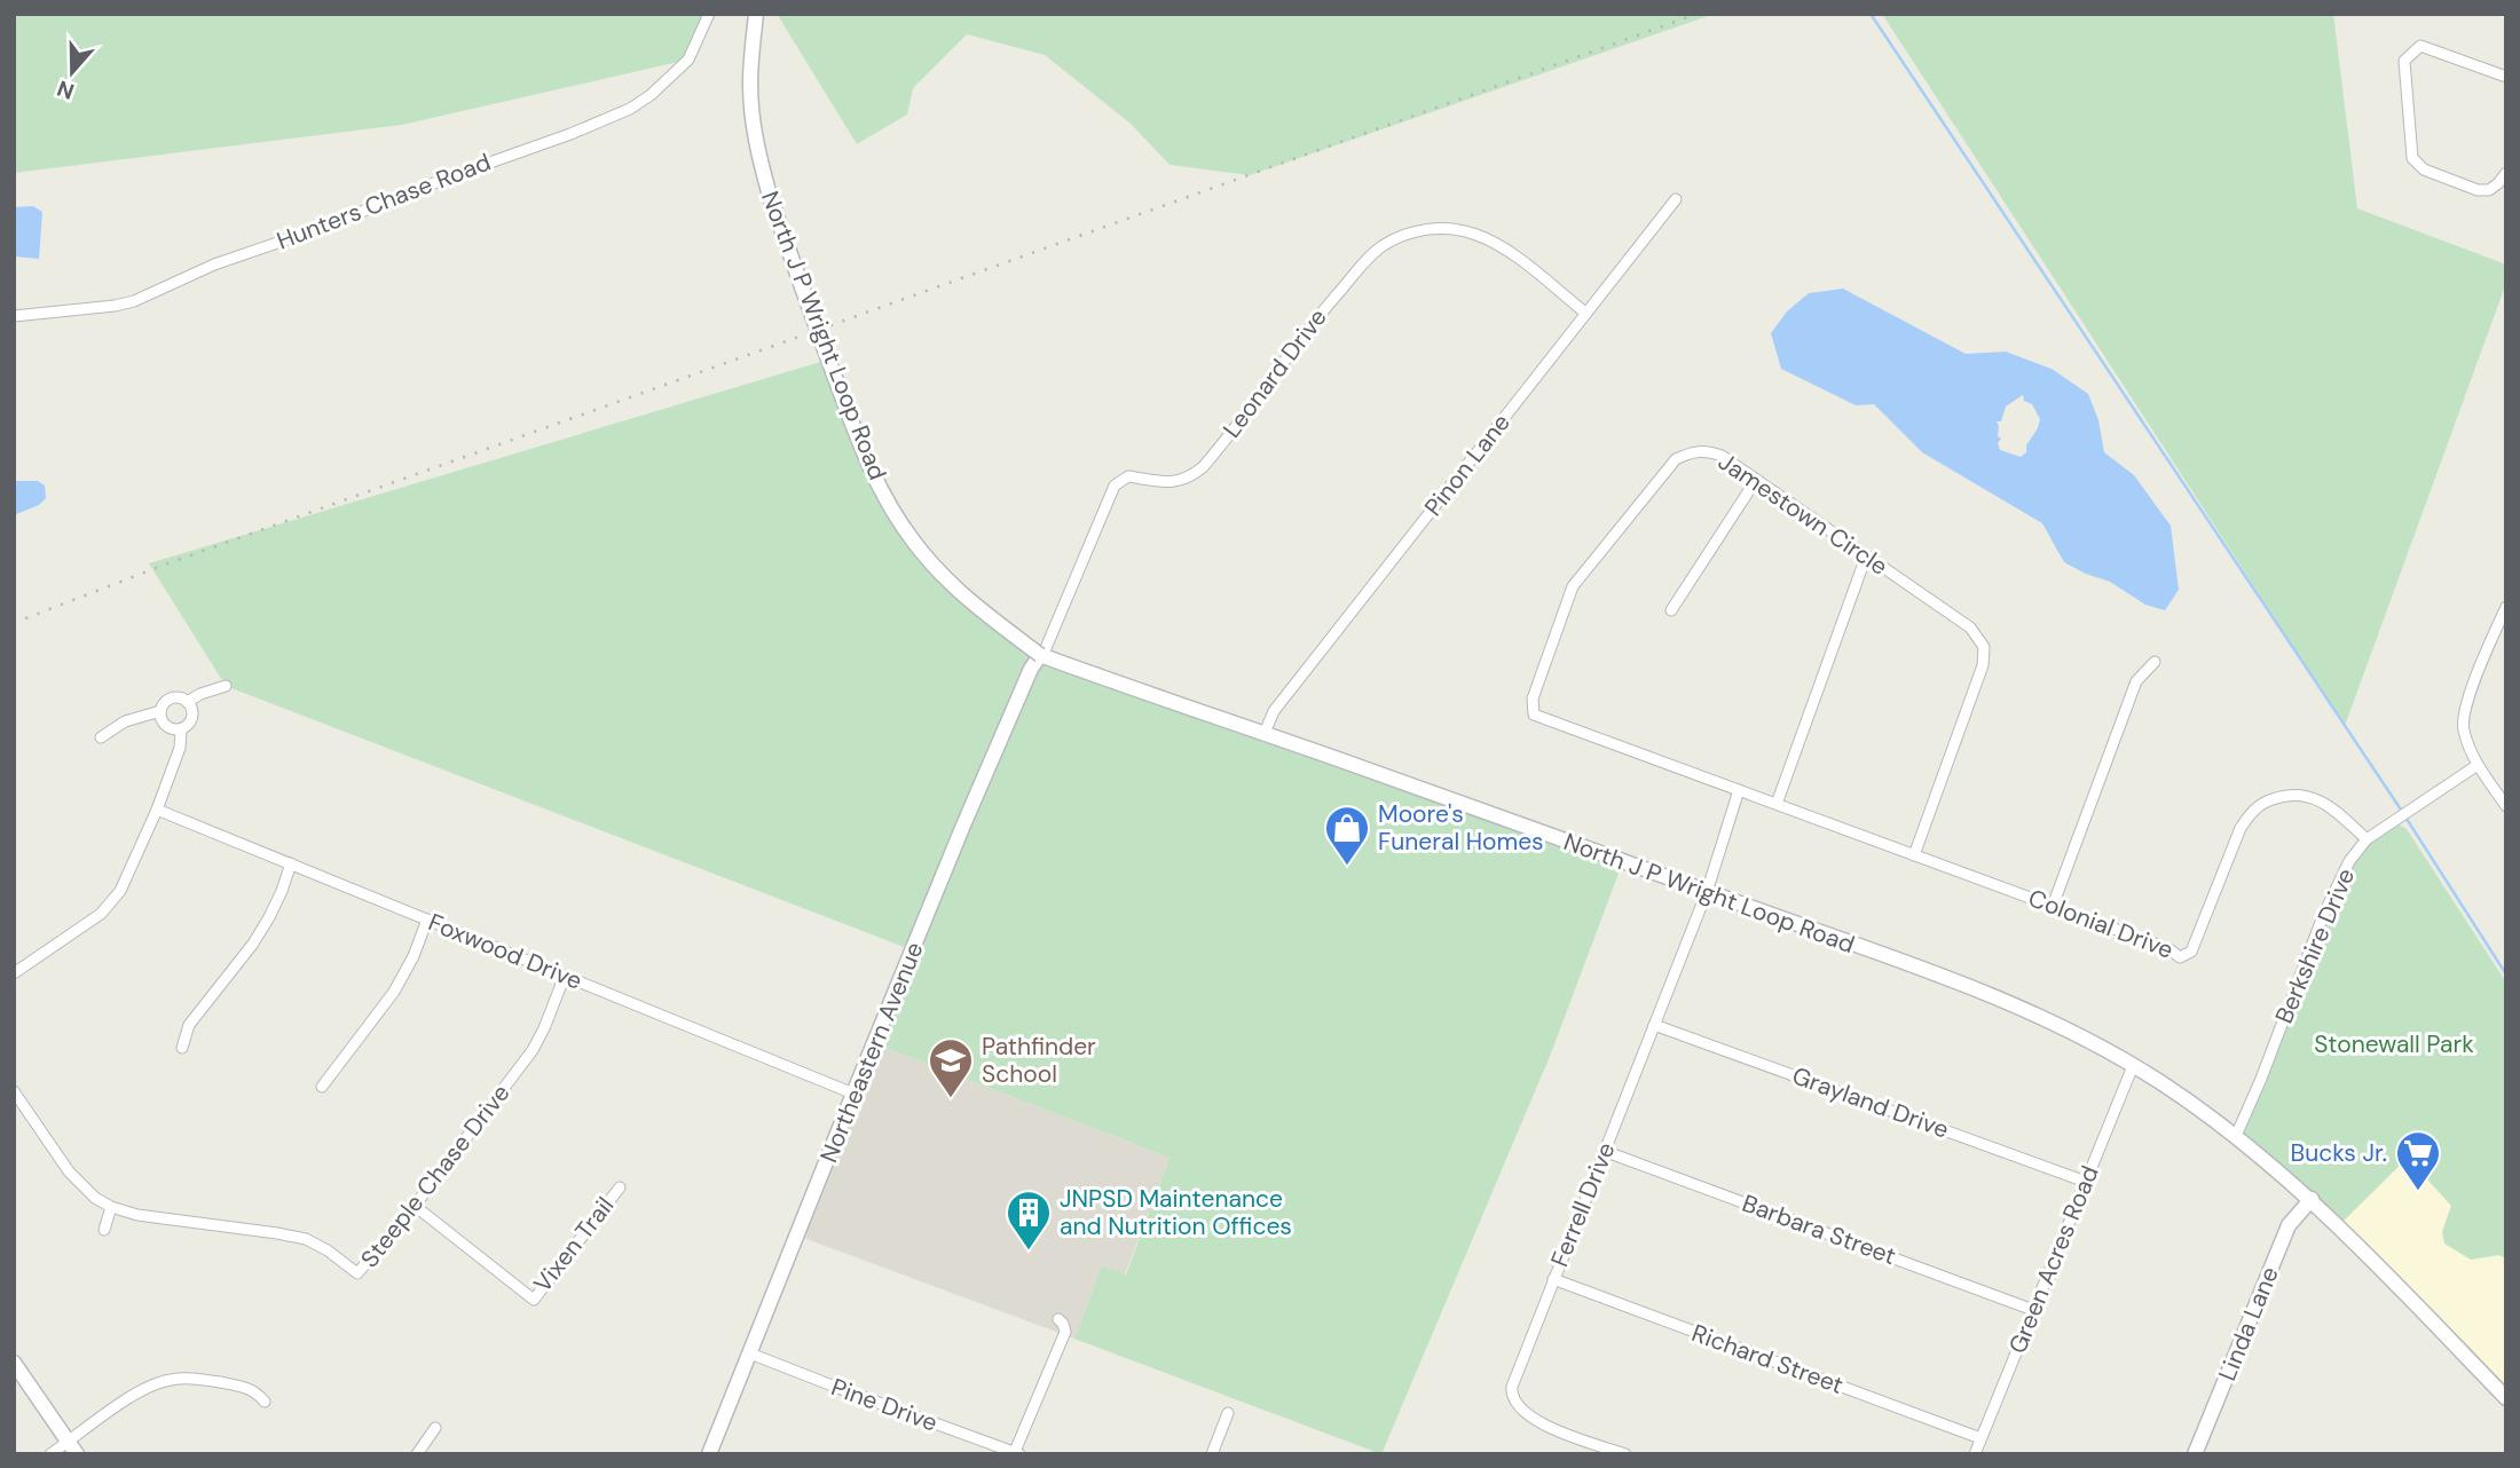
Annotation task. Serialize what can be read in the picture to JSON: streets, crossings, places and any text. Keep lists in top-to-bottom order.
{
  "streets": {
    "main road": ["North J P Wright Loop Road", "Northeastern Avenue", "Linda Lane"],
    "street": [
      "Hunters Chase Road",
      "Leonard Drive",
      "Pinon Lane",
      "Jamestown Circle",
      "Colonial Drive",
      "Berkshire Drive",
      "Foxwood Drive",
      "Grayland Drive",
      "Steeple Chase Drive",
      "Ferrell Drive",
      "Barbara Street",
      "Vixen Trail",
      "Green Acres Road",
      "Richard Street",
      "Pine Drive"
    ]
  },
  "crossings": [
    ["North J P Wright Loop Road", "Leonard Drive"],
    ["North J P Wright Loop Road", "Pinon Lane"],
    ["North J P Wright Loop Road", "Berkshire Drive"],
    ["North J P Wright Loop Road", "Northeastern Avenue"],
    ["North J P Wright Loop Road", "Ferrell Drive"],
    ["North J P Wright Loop Road", "Green Acres Road"],
    ["North J P Wright Loop Road", "Linda Lane"],
    ["Leonard Drive", "Pinon Lane"],
    ["Leonard Drive", "Northeastern Avenue"],
    ["Jamestown Circle", "Colonial Drive"],
    ["Colonial Drive", "Berkshire Drive"],
    ["Foxwood Drive", "Northeastern Avenue"],
    ["Foxwood Drive", "Steeple Chase Drive"],
    ["Northeastern Avenue", "Pine Drive"],
    ["Grayland Drive", "Ferrell Drive"],
    ["Grayland Drive", "Green Acres Road"],
    ["Steeple Chase Drive", "Vixen Trail"],
    ["Ferrell Drive", "Barbara Street"],
    ["Ferrell Drive", "Richard Street"],
    ["Barbara Street", "Green Acres Road"],
    ["Green Acres Road", "Richard Street"]
  ],
  "parks": ["Stonewall Park"],
  "places": {
    "shop": ["Moore's Funeral Homes"],
    "school or university": ["Pathfinder School"],
    "supermarket": ["Bucks Jr."],
    "building": ["JNPSD Maintenance and Nutrition Offices"]
  },
  "north": "bottom"
}
